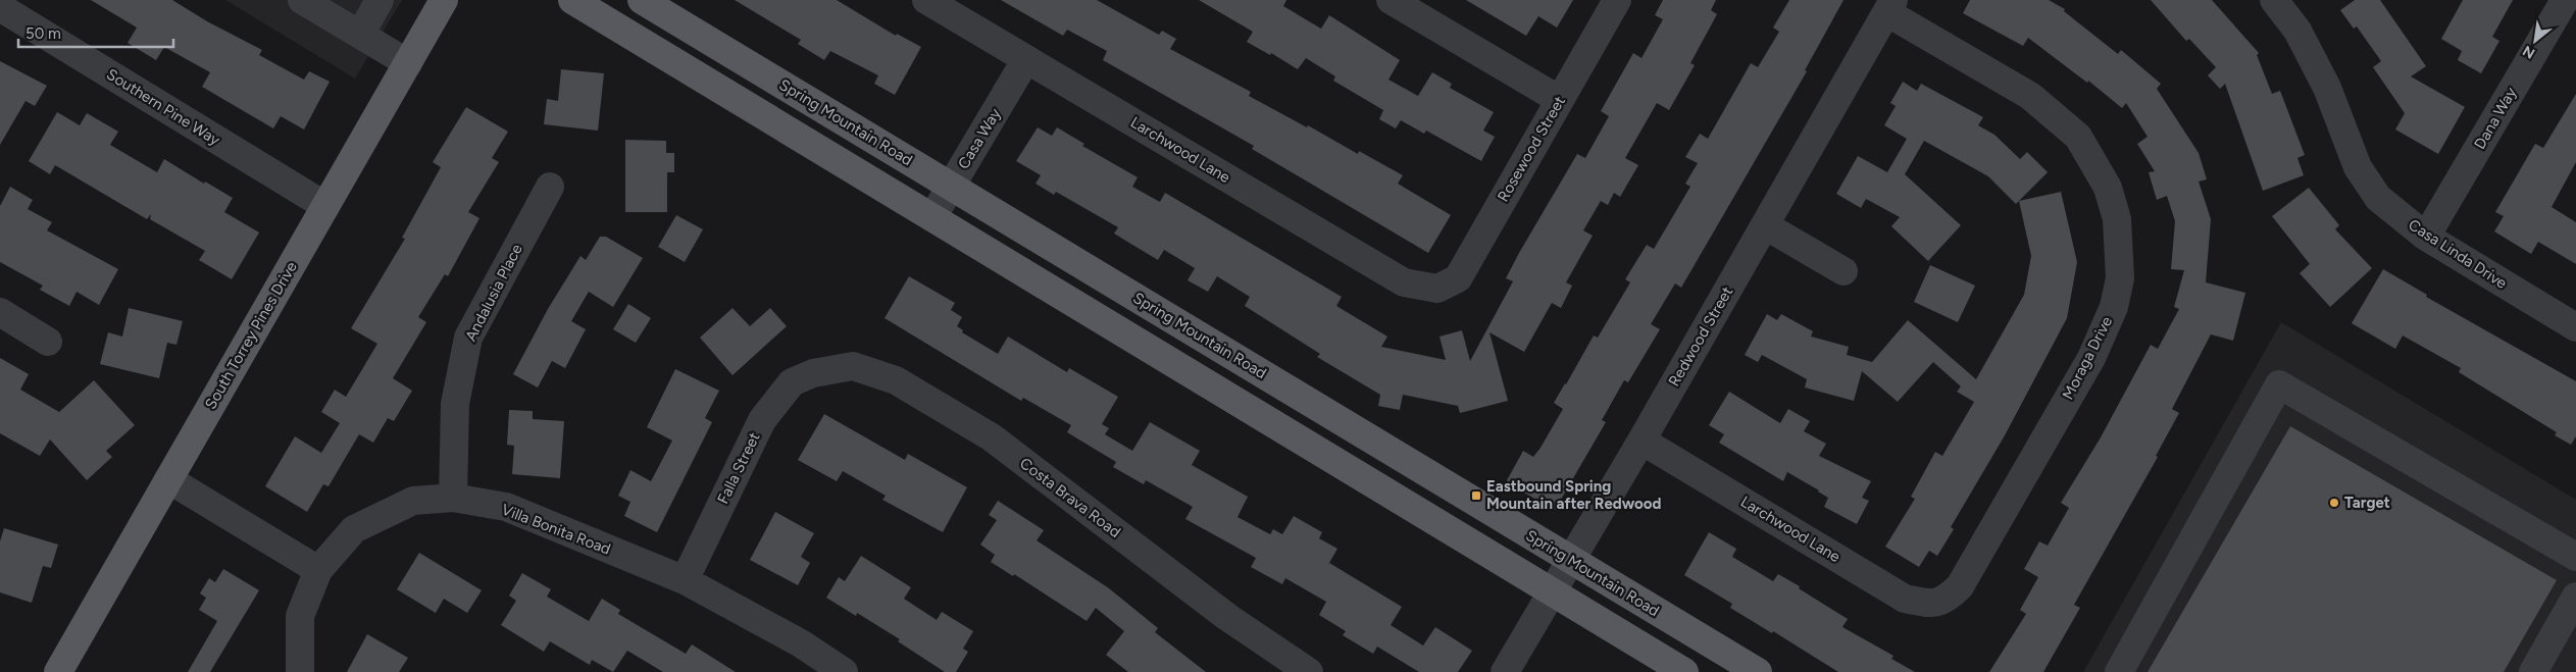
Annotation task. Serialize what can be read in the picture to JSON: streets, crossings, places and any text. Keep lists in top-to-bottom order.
{
  "streets": {
    "main road": ["Spring Mountain Road", "South Torrey Pines Drive"],
    "street": [
      "Southern Pine Way",
      "Dana Way",
      "Casa Way",
      "Rosewood Street",
      "Larchwood Lane",
      "Casa Linda Drive",
      "Andalusia Place",
      "Redwood Street",
      "Moraga Drive",
      "Falla Street",
      "Costa Brava Road",
      "Villa Bonita Road"
    ]
  },
  "crossings": [
    ["Southern Pine Way", "South Torrey Pines Drive"],
    ["Dana Way", "Casa Linda Drive"],
    ["Spring Mountain Road", "Casa Way"],
    ["Spring Mountain Road", "Redwood Street"],
    ["Casa Way", "Larchwood Lane"],
    ["Rosewood Street", "Larchwood Lane"],
    ["Larchwood Lane", "Redwood Street"],
    ["Larchwood Lane", "Moraga Drive"],
    ["Andalusia Place", "Villa Bonita Road"],
    ["Redwood Street", "Moraga Drive"],
    ["Falla Street", "Costa Brava Road"],
    ["Falla Street", "Villa Bonita Road"]
  ],
  "places": {
    "transit": ["Eastbound Spring Mountain after Redwood"],
    "other": ["Target"]
  },
  "scale_bar": "50 m",
  "north": "bottom left"
}
